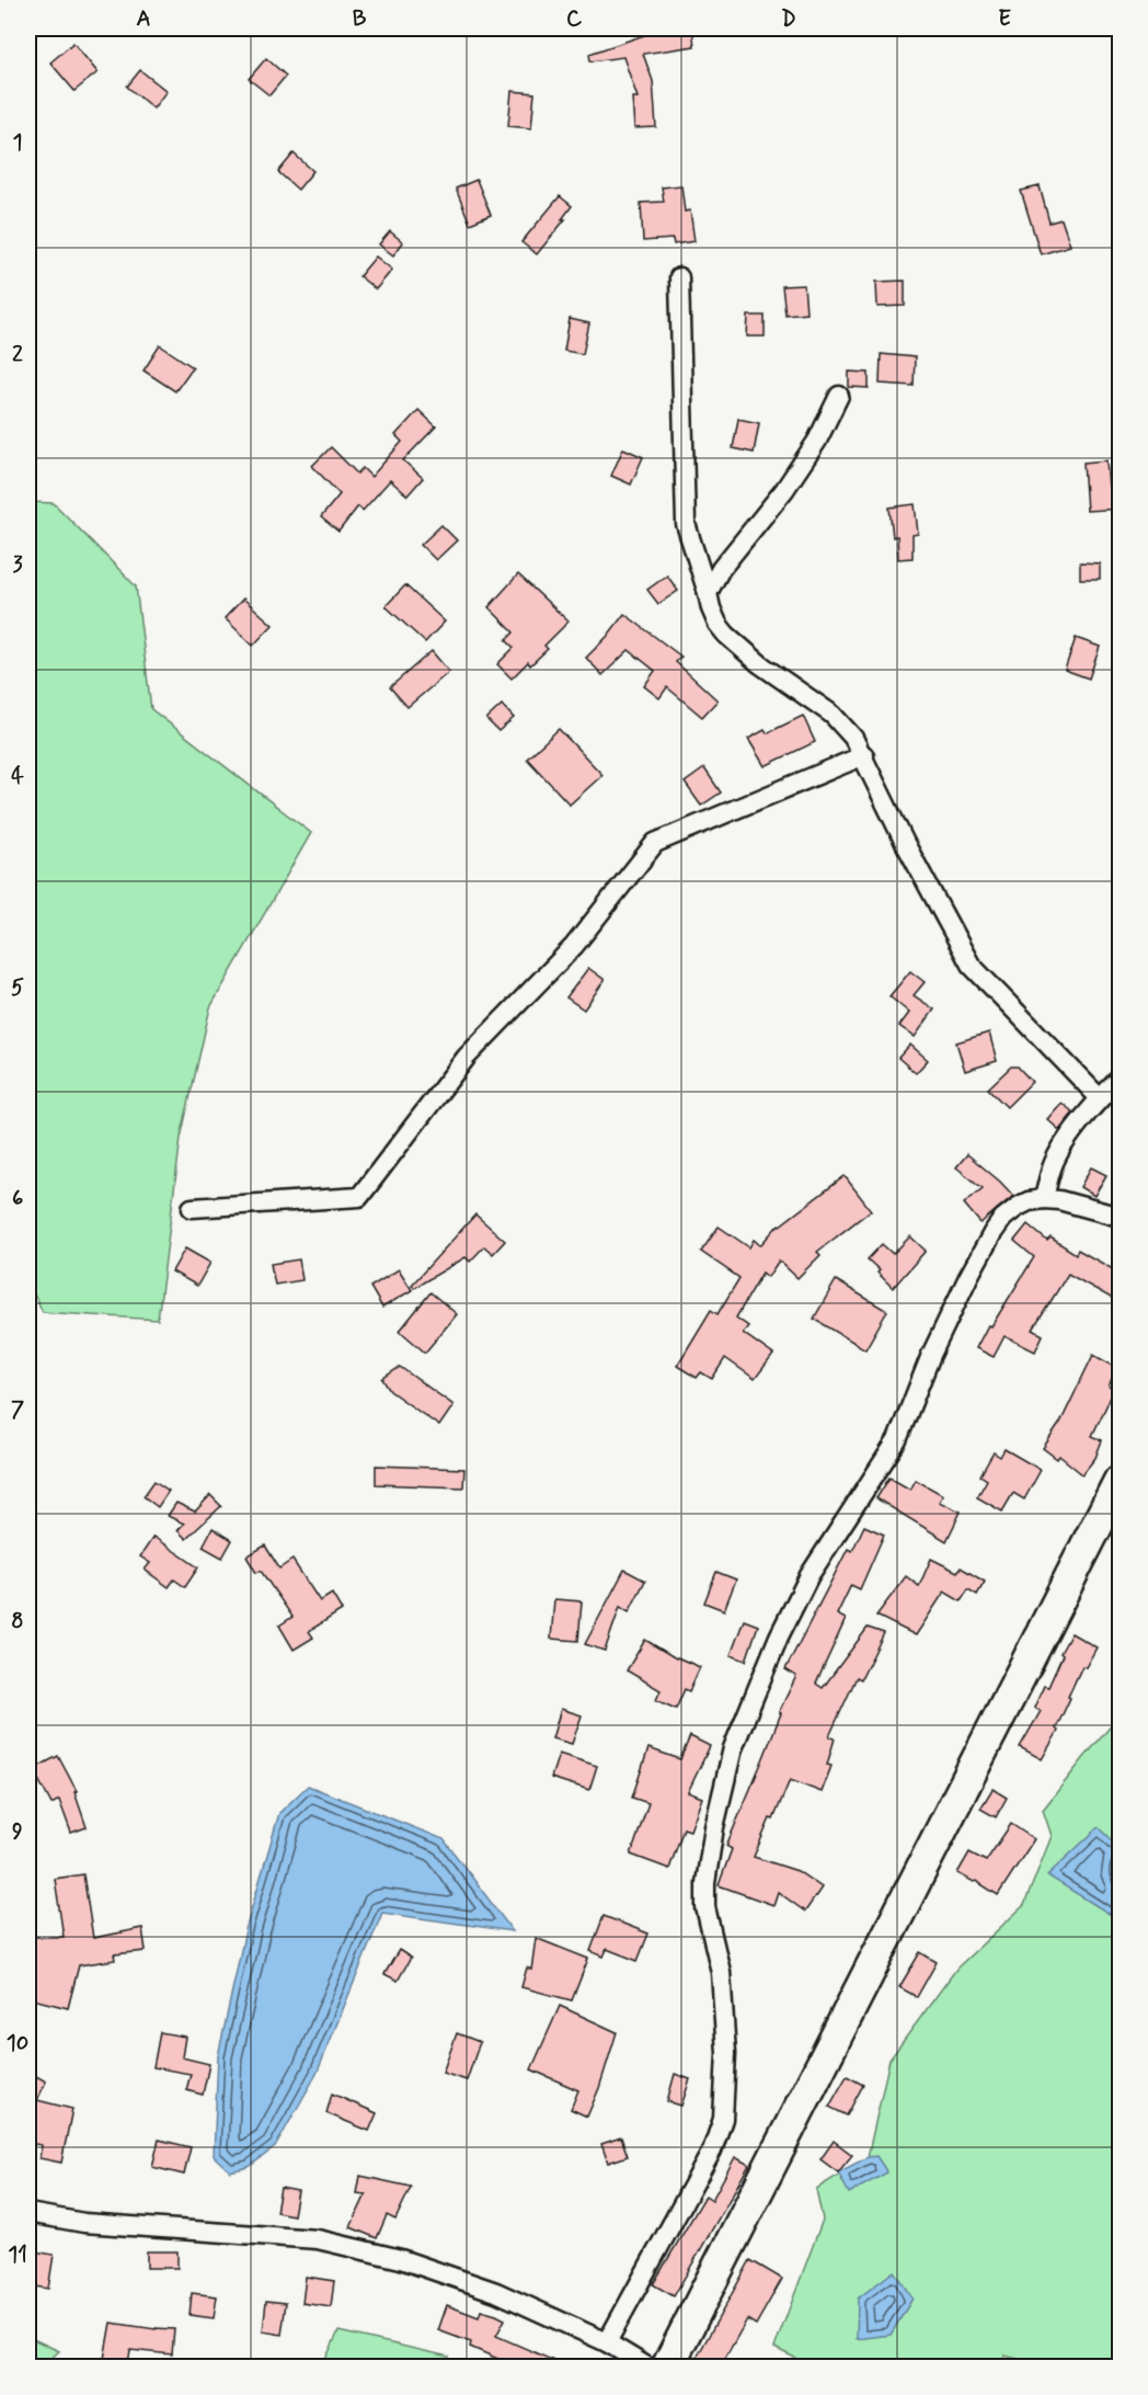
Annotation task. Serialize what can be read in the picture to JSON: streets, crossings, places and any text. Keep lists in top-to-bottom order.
{
  "grid": {
    "columns": [
      "A",
      "B",
      "C",
      "D",
      "E"
    ],
    "rows": [
      "1",
      "2",
      "3",
      "4",
      "5",
      "6",
      "7",
      "8",
      "9",
      "10",
      "11"
    ]
  }
}
